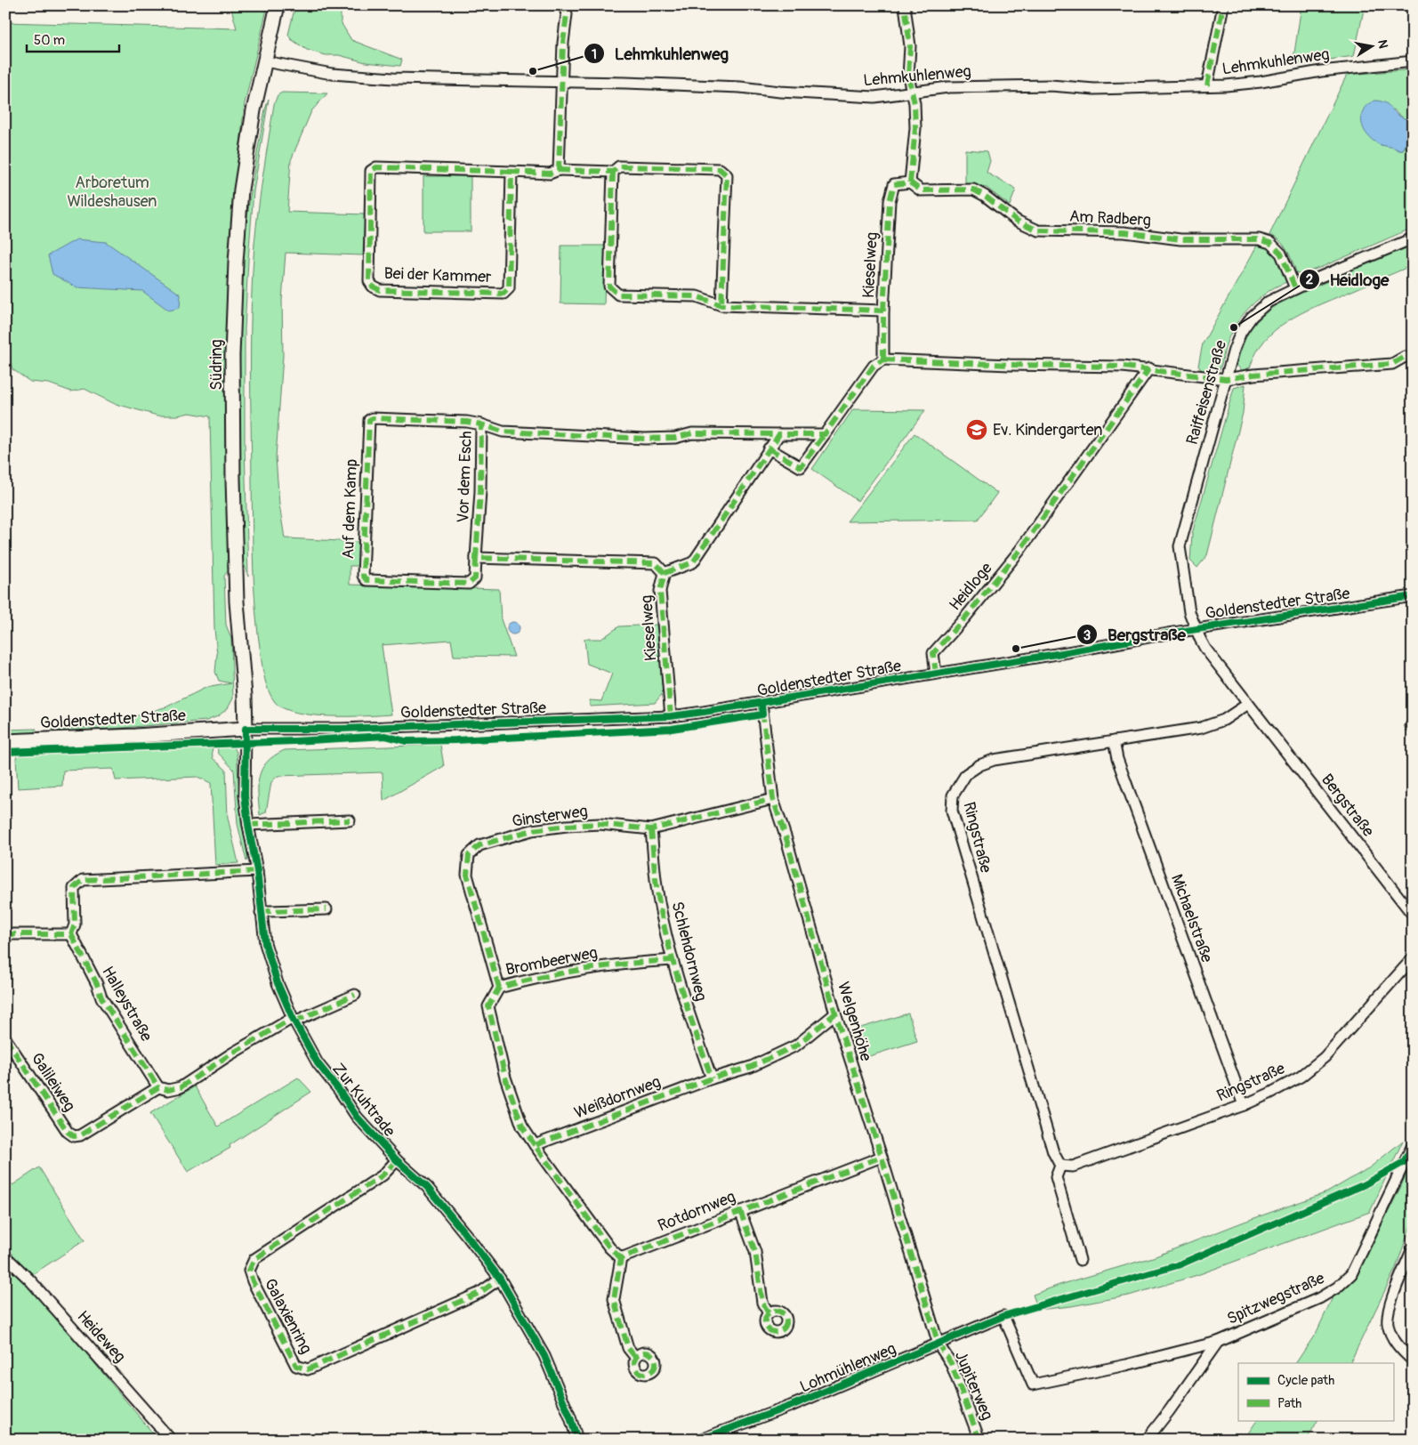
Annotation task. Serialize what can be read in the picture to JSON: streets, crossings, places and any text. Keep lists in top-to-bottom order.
{
  "streets": {
    "main road": ["Südring", "Goldenstedter Straße"],
    "street": [
      "Lehmkuhlenweg",
      "Am Radberg",
      "Kieselweg",
      "Bei der Kammer",
      "Raiffeisenstraße",
      "Vor dem Esch",
      "Auf dem Kamp",
      "Heidloge",
      "Bergstraße",
      "Ginsterweg",
      "Ringstraße",
      "Michaelstraße",
      "Schlehdornweg",
      "Brombeerweg",
      "Halleystraße",
      "Welgenhöhe",
      "Galileiweg",
      "Weißdornweg",
      "Zur Kuhtrade",
      "Rotdornweg",
      "Spitzwegstraße",
      "Galaxienring",
      "Heideweg",
      "Lohmühlenweg",
      "Jupiterweg"
    ]
  },
  "crossings": [
    ["Lehmkuhlenweg", "Südring"],
    ["Am Radberg", "Kieselweg"],
    ["Am Radberg", "Raiffeisenstraße"],
    ["Kieselweg", "Goldenstedter Straße"],
    ["Südring", "Goldenstedter Straße"],
    ["Südring", "Zur Kuhtrade"],
    ["Raiffeisenstraße", "Goldenstedter Straße"],
    ["Raiffeisenstraße", "Bergstraße"],
    ["Vor dem Esch", "Auf dem Kamp"],
    ["Heidloge", "Goldenstedter Straße"],
    ["Goldenstedter Straße", "Bergstraße"],
    ["Goldenstedter Straße", "Welgenhöhe"],
    ["Goldenstedter Straße", "Zur Kuhtrade"],
    ["Bergstraße", "Ringstraße"],
    ["Ginsterweg", "Schlehdornweg"],
    ["Ginsterweg", "Brombeerweg"],
    ["Ginsterweg", "Welgenhöhe"],
    ["Ringstraße", "Michaelstraße"],
    ["Schlehdornweg", "Brombeerweg"],
    ["Schlehdornweg", "Weißdornweg"],
    ["Brombeerweg", "Weißdornweg"],
    ["Halleystraße", "Galileiweg"],
    ["Welgenhöhe", "Weißdornweg"],
    ["Welgenhöhe", "Rotdornweg"],
    ["Welgenhöhe", "Lohmühlenweg"],
    ["Welgenhöhe", "Jupiterweg"],
    ["Zur Kuhtrade", "Galaxienring"],
    ["Spitzwegstraße", "Lohmühlenweg"],
    ["Lohmühlenweg", "Jupiterweg"]
  ],
  "parks": ["Arboretum Wildeshausen"],
  "places": {
    "other": ["Lehmkuhlenweg", "Heidloge", "Bergstraße"],
    "school or university": ["Ev. Kindergarten"]
  },
  "legend": ["Cycle path", "Path"],
  "scale_bar": "50 m",
  "north": "right"
}
